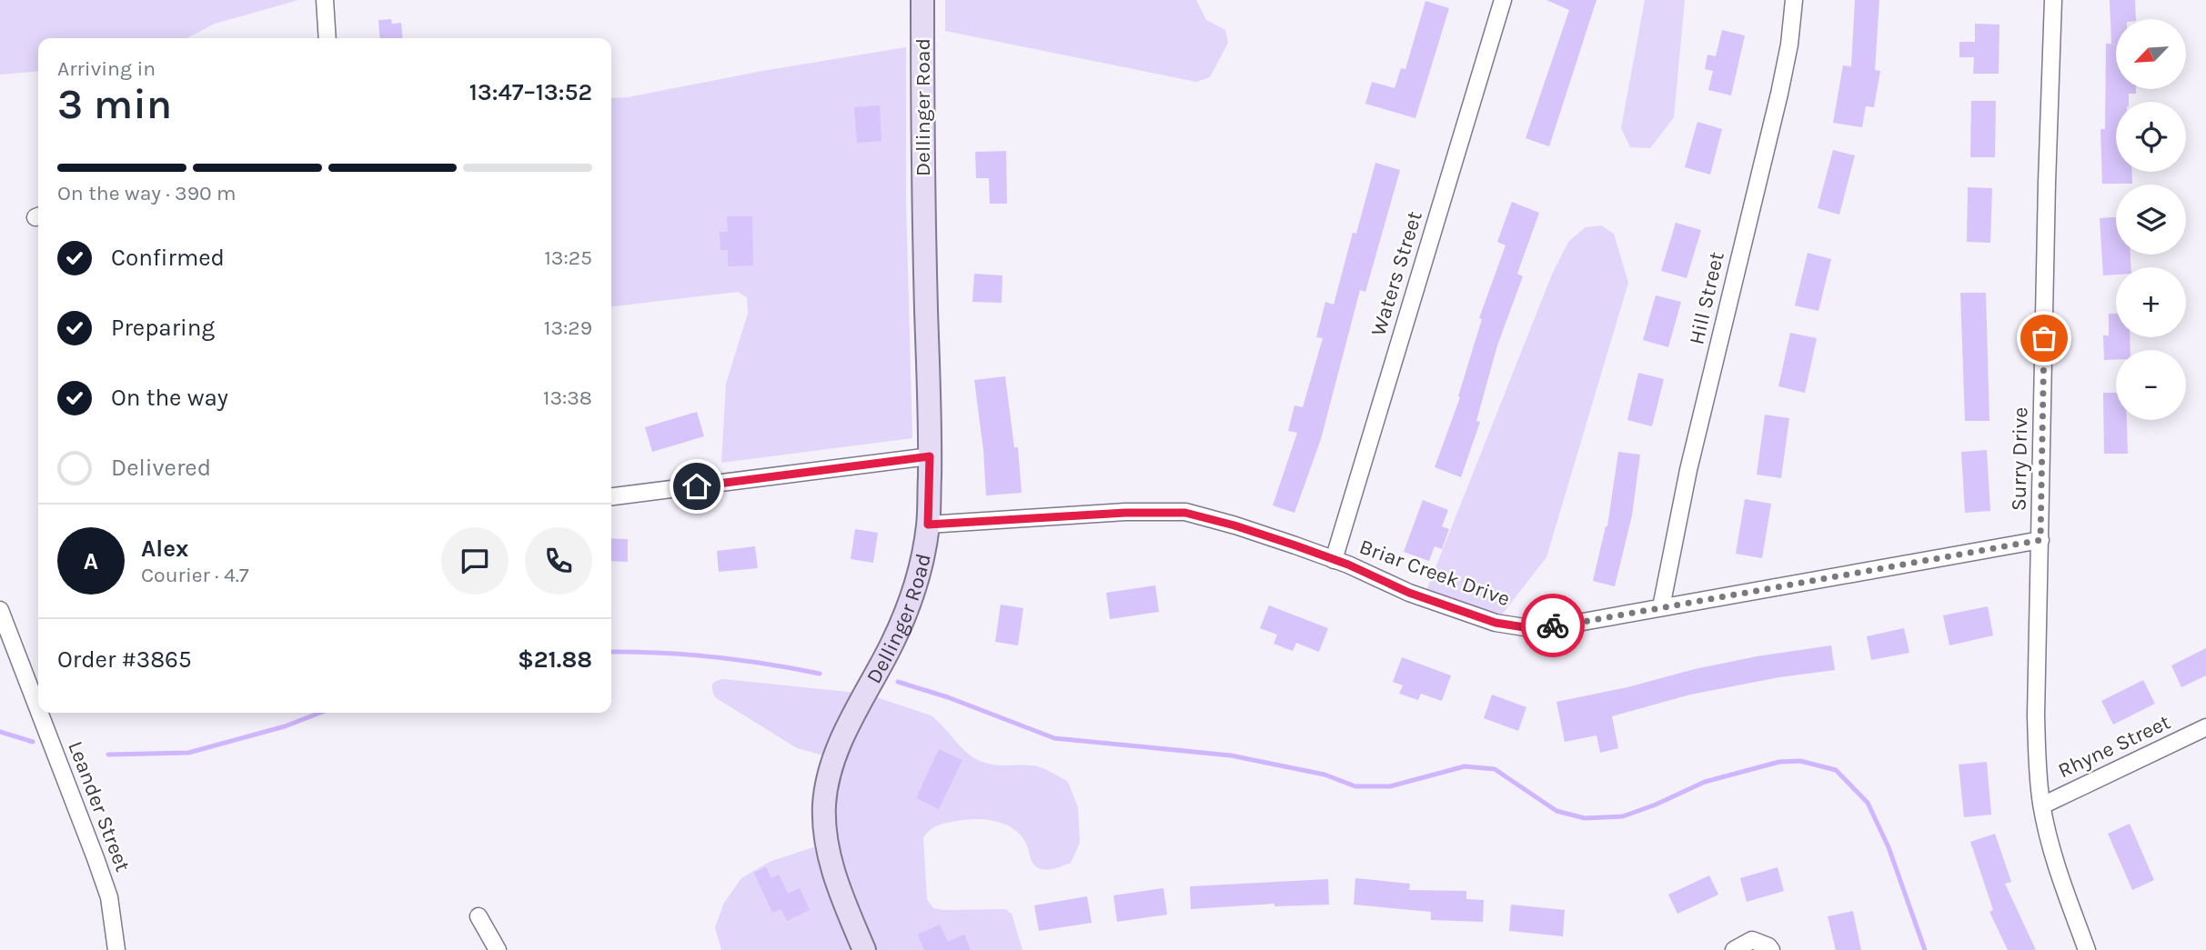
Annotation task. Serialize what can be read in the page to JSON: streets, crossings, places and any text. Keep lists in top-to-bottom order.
{
  "streets": {
    "street": [
      "Dellinger Road",
      "Waters Street",
      "Hill Street",
      "Surry Drive",
      "Briar Creek Drive",
      "Rhyne Street",
      "Leander Street"
    ]
  },
  "crossings": [
    ["Dellinger Road", "Briar Creek Drive"],
    ["Waters Street", "Briar Creek Drive"],
    ["Hill Street", "Briar Creek Drive"],
    ["Surry Drive", "Briar Creek Drive"],
    ["Surry Drive", "Rhyne Street"]
  ],
  "north": "bottom left",
  "page": {
    "map_buttons": ["+", "−"],
    "heading": ["3 min", "Arriving in", "13:47–13:52"],
    "panel": [
      "Alex",
      "Courier · 4.7",
      "Order #3865",
      "$21.88"
    ],
    "bar": "On the way · 390 m",
    "list": [
      ["Confirmed", "13:25"],
      ["Preparing", "13:29"],
      ["On the way", "13:38"],
      "Delivered"
    ],
    "round": "A"
  }
}
